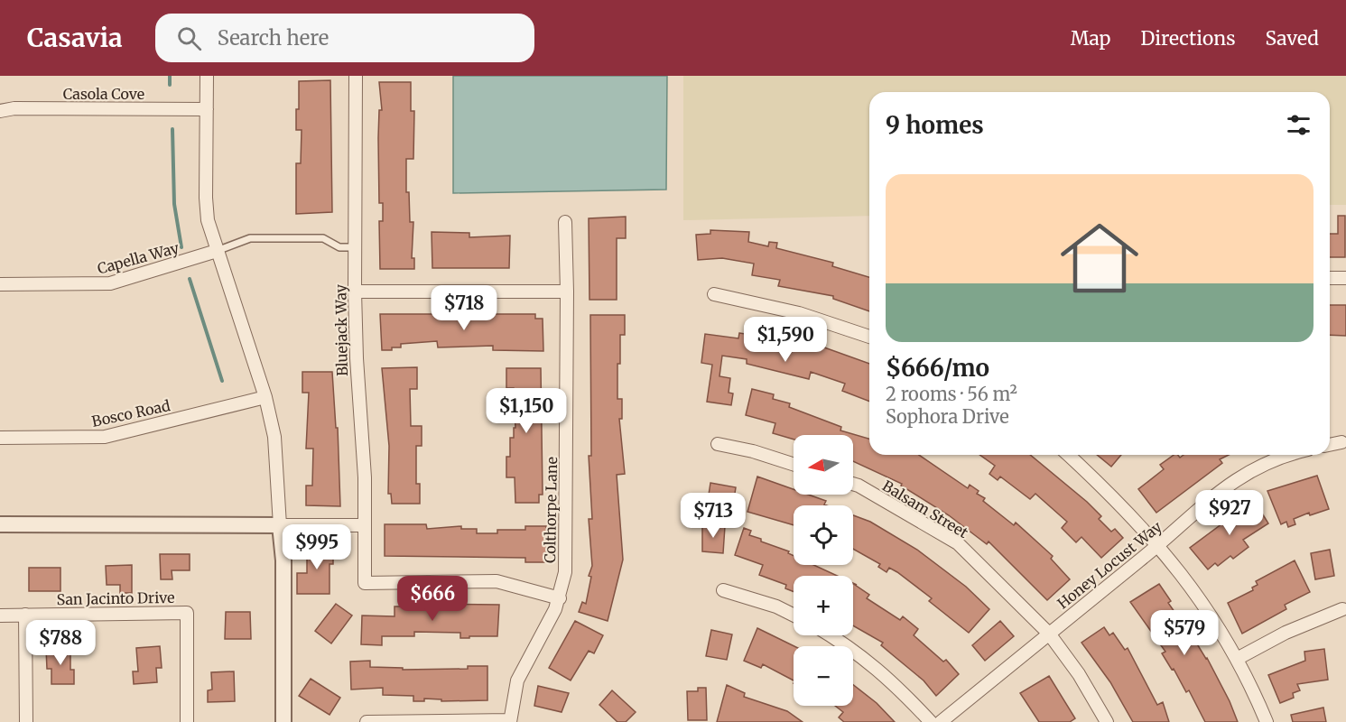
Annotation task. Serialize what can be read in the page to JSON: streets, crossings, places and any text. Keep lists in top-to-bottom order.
{
  "streets": {
    "street": [
      "Casola Cove",
      "Capella Way",
      "Bluejack Way",
      "Bosco Road",
      "Balsam Street",
      "Colthorpe Lane",
      "Honey Locust Way",
      "San Jacinto Drive"
    ]
  },
  "crossings": [
    ["Bluejack Way", "Colthorpe Lane"],
    ["Balsam Street", "Honey Locust Way"]
  ],
  "north": "left",
  "page": {
    "header": "Casavia",
    "search": "Search here",
    "nav": ["Map", "Directions", "Saved"],
    "heading": "9 homes",
    "list": [
      {
        "name": "$666/mo",
        "note": "2 rooms · 56 m² · Sophora Drive"
      }
    ],
    "price": [
      "$718",
      "$1,590",
      "$1,150",
      "$927",
      "$713",
      "$995",
      "$666",
      "$579",
      "$788"
    ],
    "map_buttons": ["+", "−"]
  }
}
